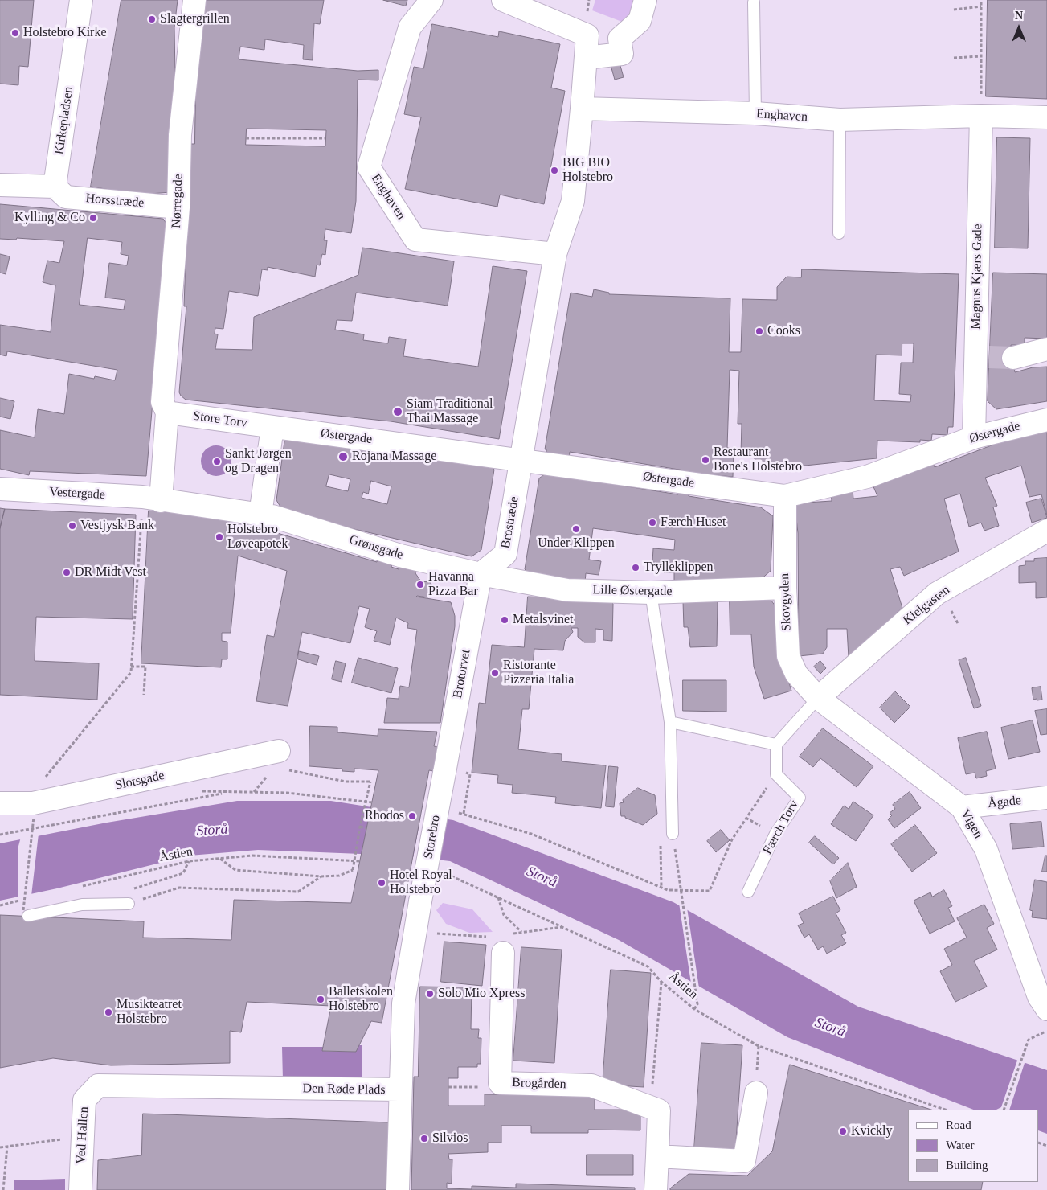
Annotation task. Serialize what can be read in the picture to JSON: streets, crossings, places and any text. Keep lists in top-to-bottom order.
{
  "streets": {
    "street": [
      "Enghaven",
      "Kirkepladsen",
      "Horsstræde",
      "Nørregade",
      "Magnus Kjærs Gade",
      "Store Torv",
      "Østergade",
      "Vestergade",
      "Brostræde",
      "Grønsgade",
      "Lille Østergade",
      "Skovgyden",
      "Kielgasten",
      "Brotorvet",
      "Slotsgade",
      "Ågade",
      "Vigen",
      "Storebro",
      "Brogården",
      "Den Røde Plads",
      "Ved Hallen"
    ],
    "lane": ["Færch Torv"],
    "path": ["Åstien"]
  },
  "crossings": [
    ["Enghaven", "Magnus Kjærs Gade"],
    ["Kirkepladsen", "Horsstræde"],
    ["Horsstræde", "Nørregade"],
    ["Nørregade", "Store Torv"],
    ["Magnus Kjærs Gade", "Østergade"],
    ["Store Torv", "Østergade"],
    ["Østergade", "Brostræde"],
    ["Østergade", "Skovgyden"],
    ["Brostræde", "Grønsgade"],
    ["Brostræde", "Lille Østergade"],
    ["Brostræde", "Brotorvet"],
    ["Grønsgade", "Lille Østergade"],
    ["Grønsgade", "Brotorvet"],
    ["Lille Østergade", "Skovgyden"],
    ["Lille Østergade", "Brotorvet"],
    ["Skovgyden", "Kielgasten"],
    ["Skovgyden", "Vigen"],
    ["Kielgasten", "Vigen"],
    ["Brotorvet", "Storebro"],
    ["Ågade", "Vigen"],
    ["Storebro", "Den Røde Plads"],
    ["Den Røde Plads", "Ved Hallen"]
  ],
  "water": ["Storå"],
  "places": [
    "Slagtergrillen",
    "Holstebro Kirke",
    "BIG BIO Holstebro",
    "Kylling & Co",
    "Cooks",
    "Siam Traditional Thai Massage",
    "Rojana Massage",
    "Restaurant Bone's Holstebro",
    "Sankt Jørgen og Dragen",
    "Færch Huset",
    "Vestjysk Bank",
    "Under Klippen",
    "Holstebro Løveapotek",
    "Trylleklippen",
    "DR Midt Vest",
    "Havanna Pizza Bar",
    "Metalsvinet",
    "Ristorante Pizzeria Italia",
    "Rhodos",
    "Hotel Royal Holstebro",
    "Solo Mio Xpress",
    "Balletskolen Holstebro",
    "Musikteatret Holstebro",
    "Kvickly",
    "Silvios"
  ],
  "legend": ["Road", "Water", "Building"],
  "north": "top"
}
